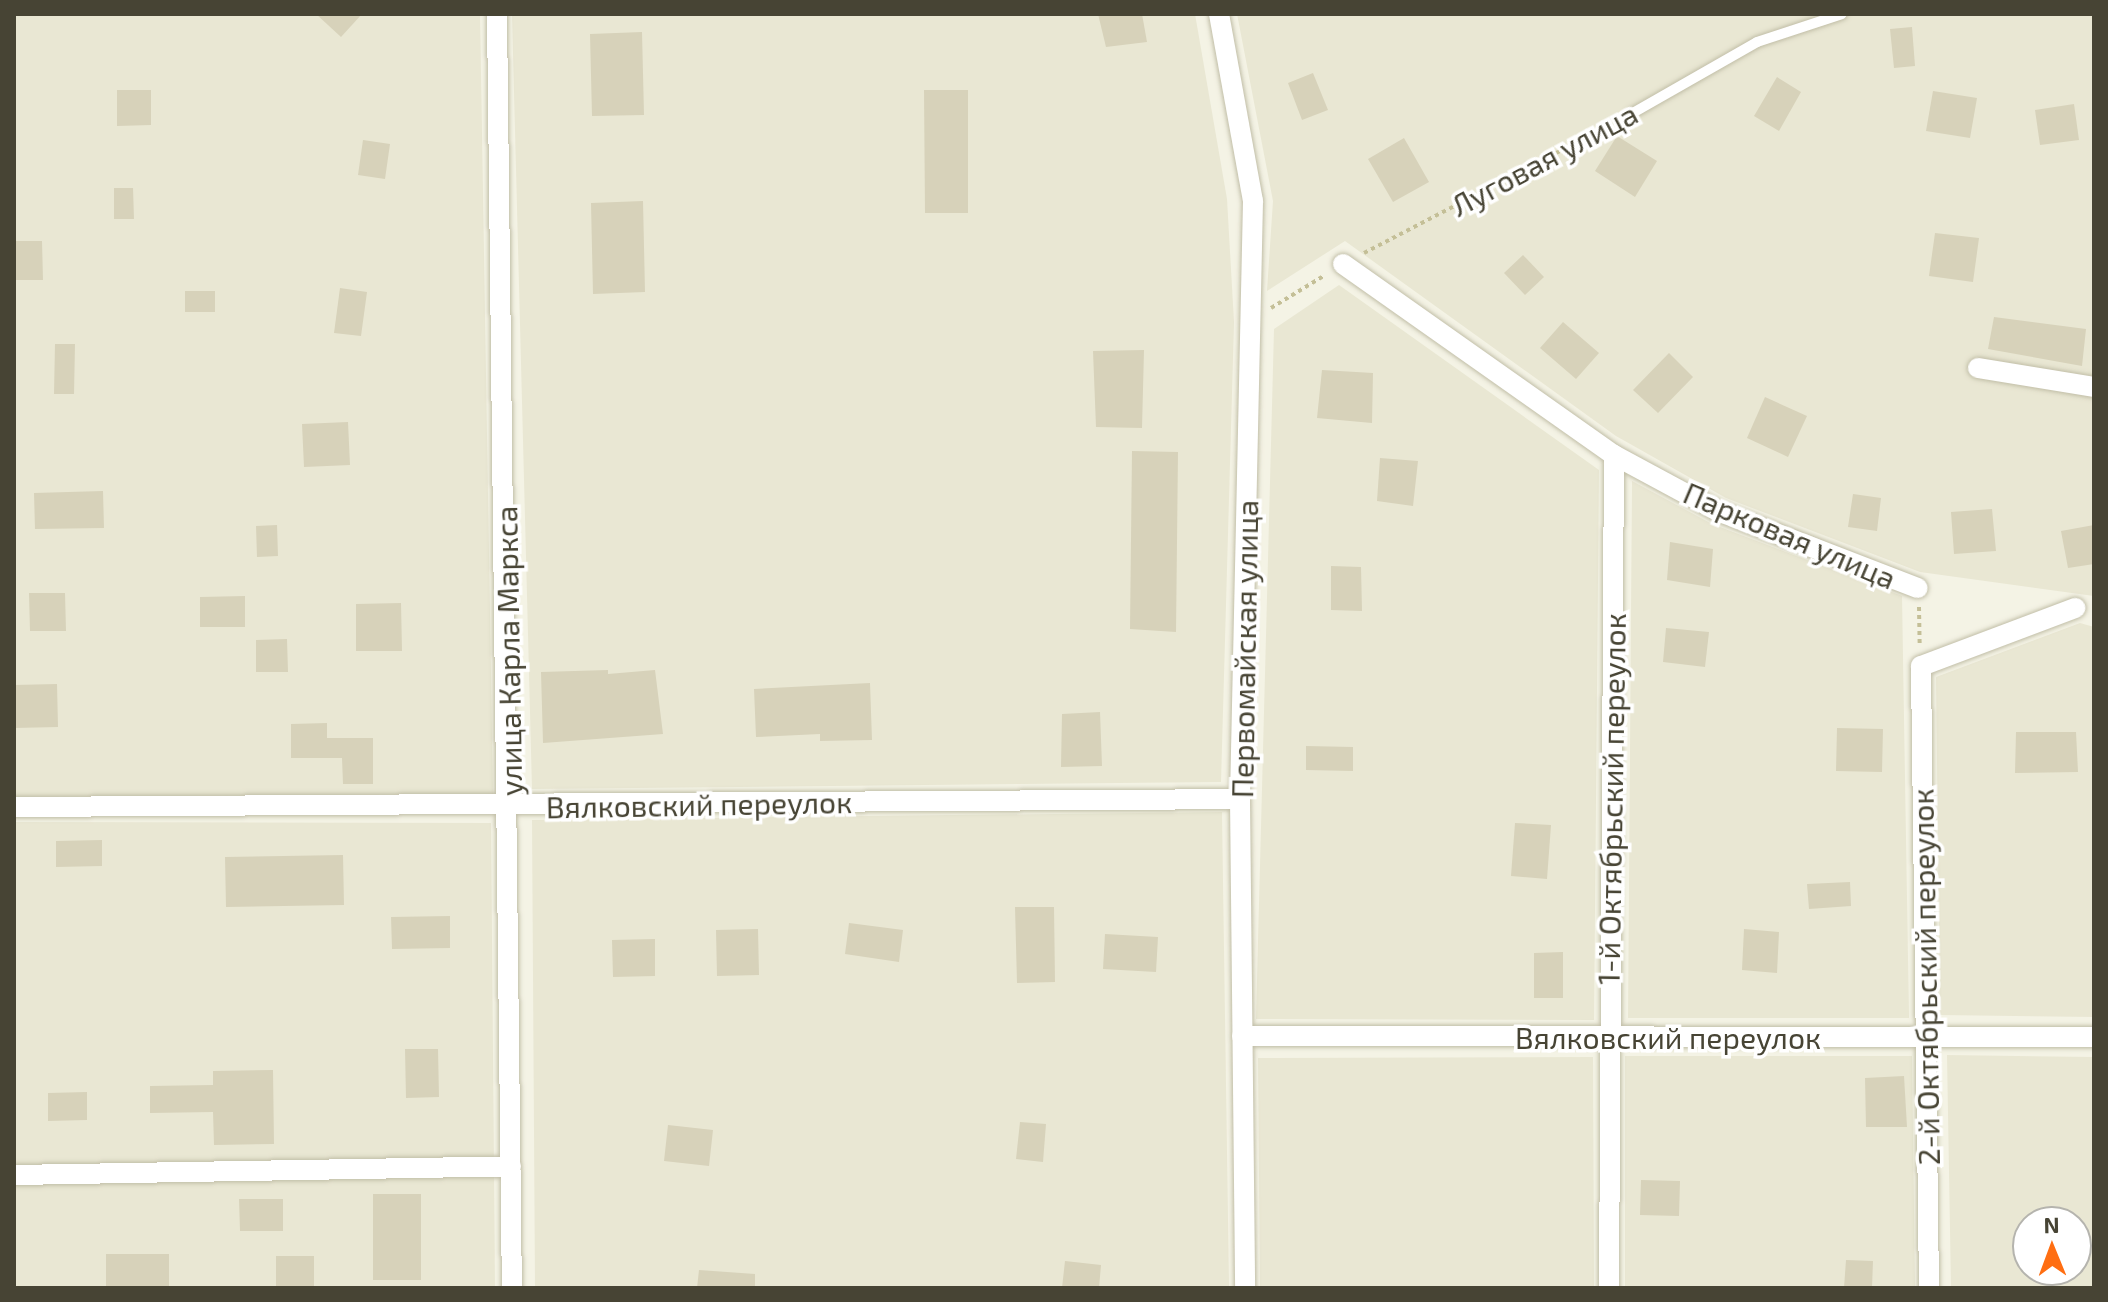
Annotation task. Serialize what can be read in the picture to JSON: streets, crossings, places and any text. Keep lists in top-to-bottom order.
{
  "streets": {
    "street": [
      "Парковая улица",
      "Первомайская улица",
      "улица Карла Маркса",
      "1-й Октябрьский переулок",
      "Вялковский переулок",
      "2-й Октябрьский переулок"
    ],
    "lane": ["Луговая улица"]
  },
  "crossings": [
    ["Луговая улица", "Парковая улица"],
    ["Луговая улица", "Первомайская улица"],
    ["Парковая улица", "1-й Октябрьский переулок"],
    ["Парковая улица", "2-й Октябрьский переулок"],
    ["Первомайская улица", "Вялковский переулок"],
    ["улица Карла Маркса", "Вялковский переулок"],
    ["1-й Октябрьский переулок", "Вялковский переулок"],
    ["Вялковский переулок", "2-й Октябрьский переулок"]
  ],
  "north": "top"
}
